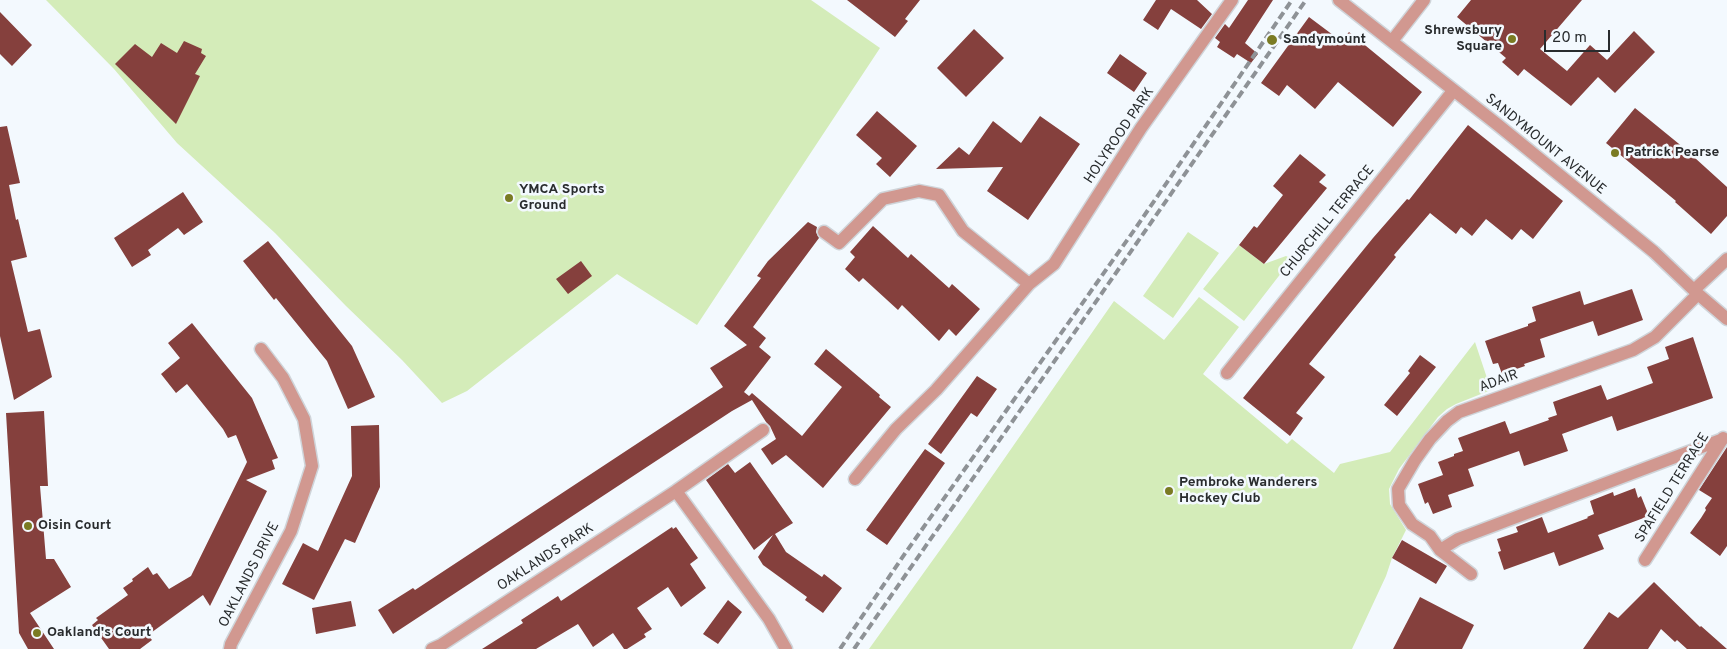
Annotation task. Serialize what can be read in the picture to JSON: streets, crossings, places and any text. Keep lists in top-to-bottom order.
{
  "streets": {
    "street": [
      "HOLYROOD PARK",
      "SANDYMOUNT AVENUE",
      "CHURCHILL TERRACE",
      "ADAIR",
      "SPAFIELD TERRACE",
      "OAKLANDS PARK",
      "OAKLANDS DRIVE"
    ]
  },
  "crossings": [
    ["SANDYMOUNT AVENUE", "CHURCHILL TERRACE"],
    ["SANDYMOUNT AVENUE", "ADAIR"]
  ],
  "places": [
    "Shrewsbury Square",
    "Sandymount",
    "Patrick Pearse",
    "YMCA Sports Ground",
    "Pembroke Wanderers Hockey Club",
    "Oisin Court",
    "Oakland's Court"
  ],
  "scale_bar": "20 m"
}
